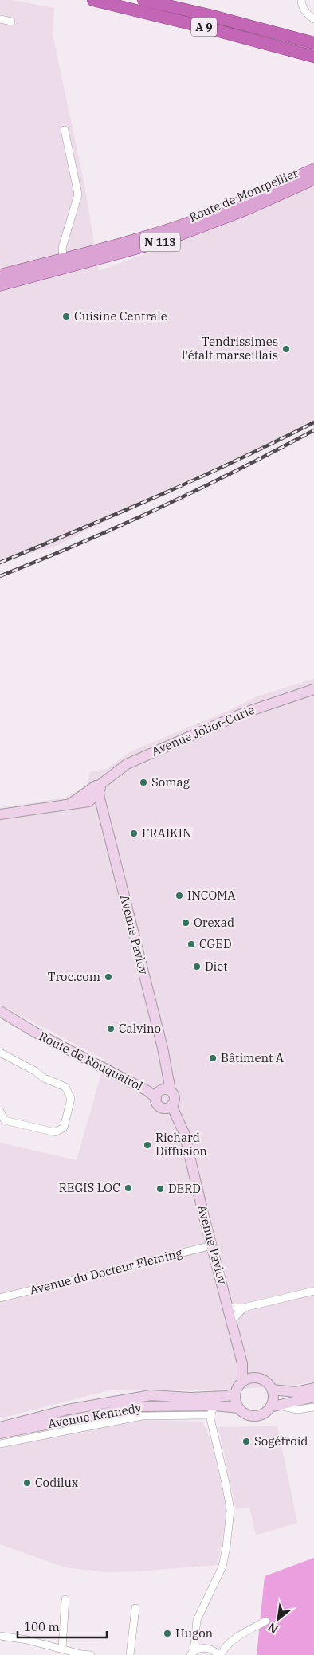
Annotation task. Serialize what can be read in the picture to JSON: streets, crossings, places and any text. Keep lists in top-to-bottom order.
{
  "streets": {
    "highway": ["A 9"],
    "main road": ["Route de Montpellier", "N 113"],
    "street": [
      "Avenue Joliot-Curie",
      "Avenue Pavlov",
      "Route de Rouquairol",
      "Avenue du Docteur Fleming",
      "Avenue Kennedy"
    ]
  },
  "crossings": [
    ["Avenue Joliot-Curie", "Avenue Pavlov"],
    ["Avenue Pavlov", "Route de Rouquairol"],
    ["Avenue Pavlov", "Avenue du Docteur Fleming"],
    ["Avenue Pavlov", "Avenue Kennedy"]
  ],
  "places": [
    "Cuisine Centrale",
    "Tendrissimes l'étalt marseillais",
    "Somag",
    "FRAIKIN",
    "INCOMA",
    "Orexad",
    "CGED",
    "Diet",
    "Troc.com",
    "Calvino",
    "Bâtiment A",
    "Richard Diffusion",
    "REGIS LOC",
    "DERD",
    "Sogéfroid",
    "Codilux",
    "Hugon"
  ],
  "scale_bar": "100 m",
  "north": "bottom left"
}
